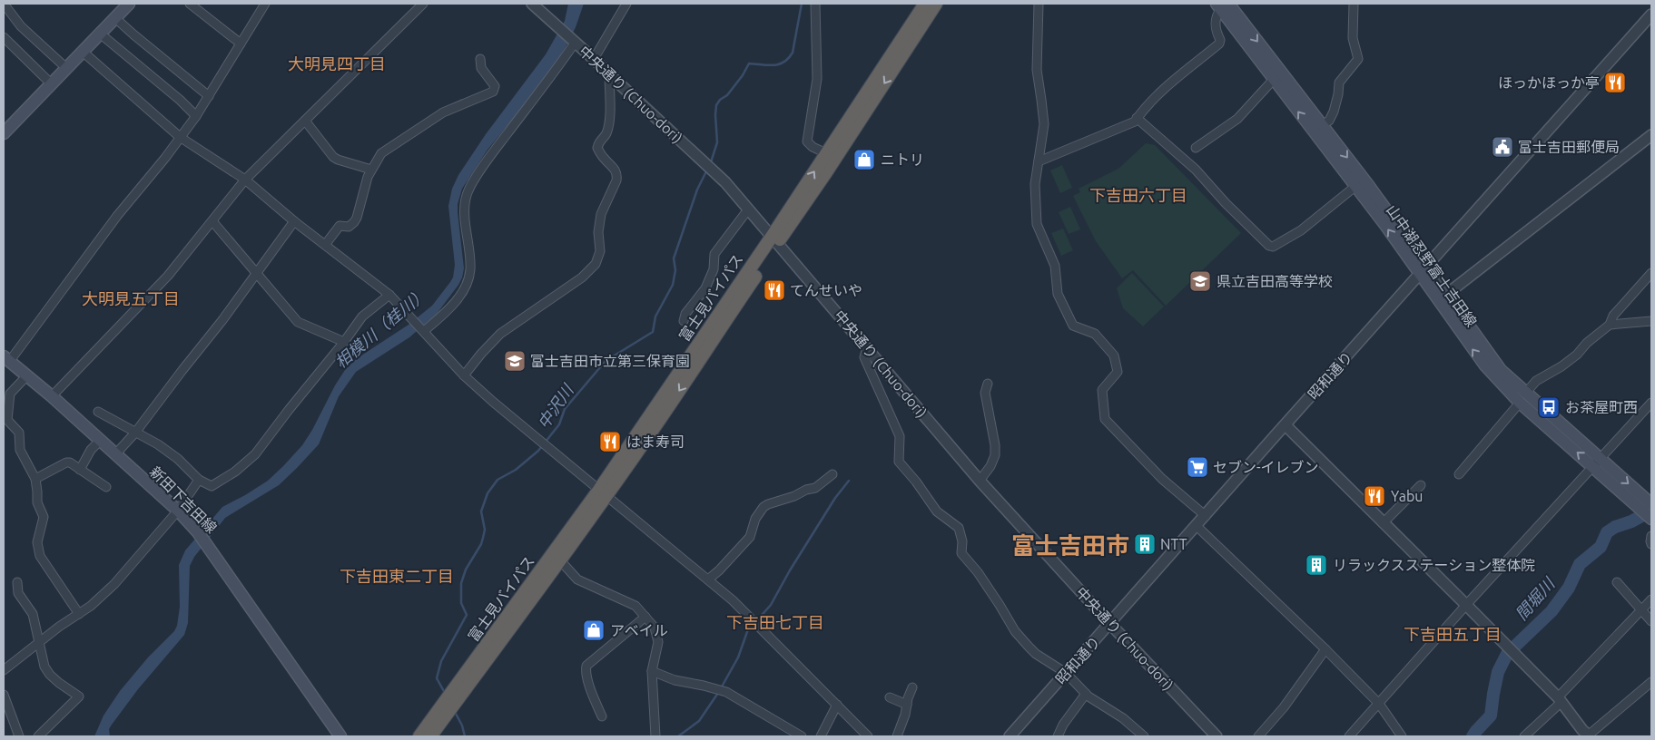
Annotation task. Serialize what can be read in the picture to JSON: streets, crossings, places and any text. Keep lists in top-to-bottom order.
{
  "streets": {
    "highway": ["富士見バイパス"],
    "main road": ["山中湖忍野富士吉田線", "新田下吉田線"],
    "street": ["中央通り (Chuo-dori)", "昭和通り"]
  },
  "crossings": [
    ["中央通り (Chuo-dori)", "富士見バイパス"],
    ["中央通り (Chuo-dori)", "昭和通り"],
    ["山中湖忍野富士吉田線", "昭和通り"]
  ],
  "districts": [
    "大明見四丁目",
    "下吉田六丁目",
    "大明見五丁目",
    "富士吉田市",
    "下吉田東二丁目",
    "下吉田七丁目",
    "下吉田五丁目"
  ],
  "water": ["相模川（桂川）", "中沢川", "間堀川"],
  "places": {
    "restaurant": [
      "ほっかほっか亭",
      "てんせいや",
      "はま寿司",
      "Yabu"
    ],
    "public building": ["富士吉田郵便局"],
    "shop": ["ニトリ", "アベイル"],
    "school or university": ["県立吉田高等学校", "富士吉田市立第三保育園"],
    "bus stop": ["お茶屋町西"],
    "supermarket": ["セブン-イレブン"],
    "building": ["NTT", "リラックスステーション整体院"]
  }
}
